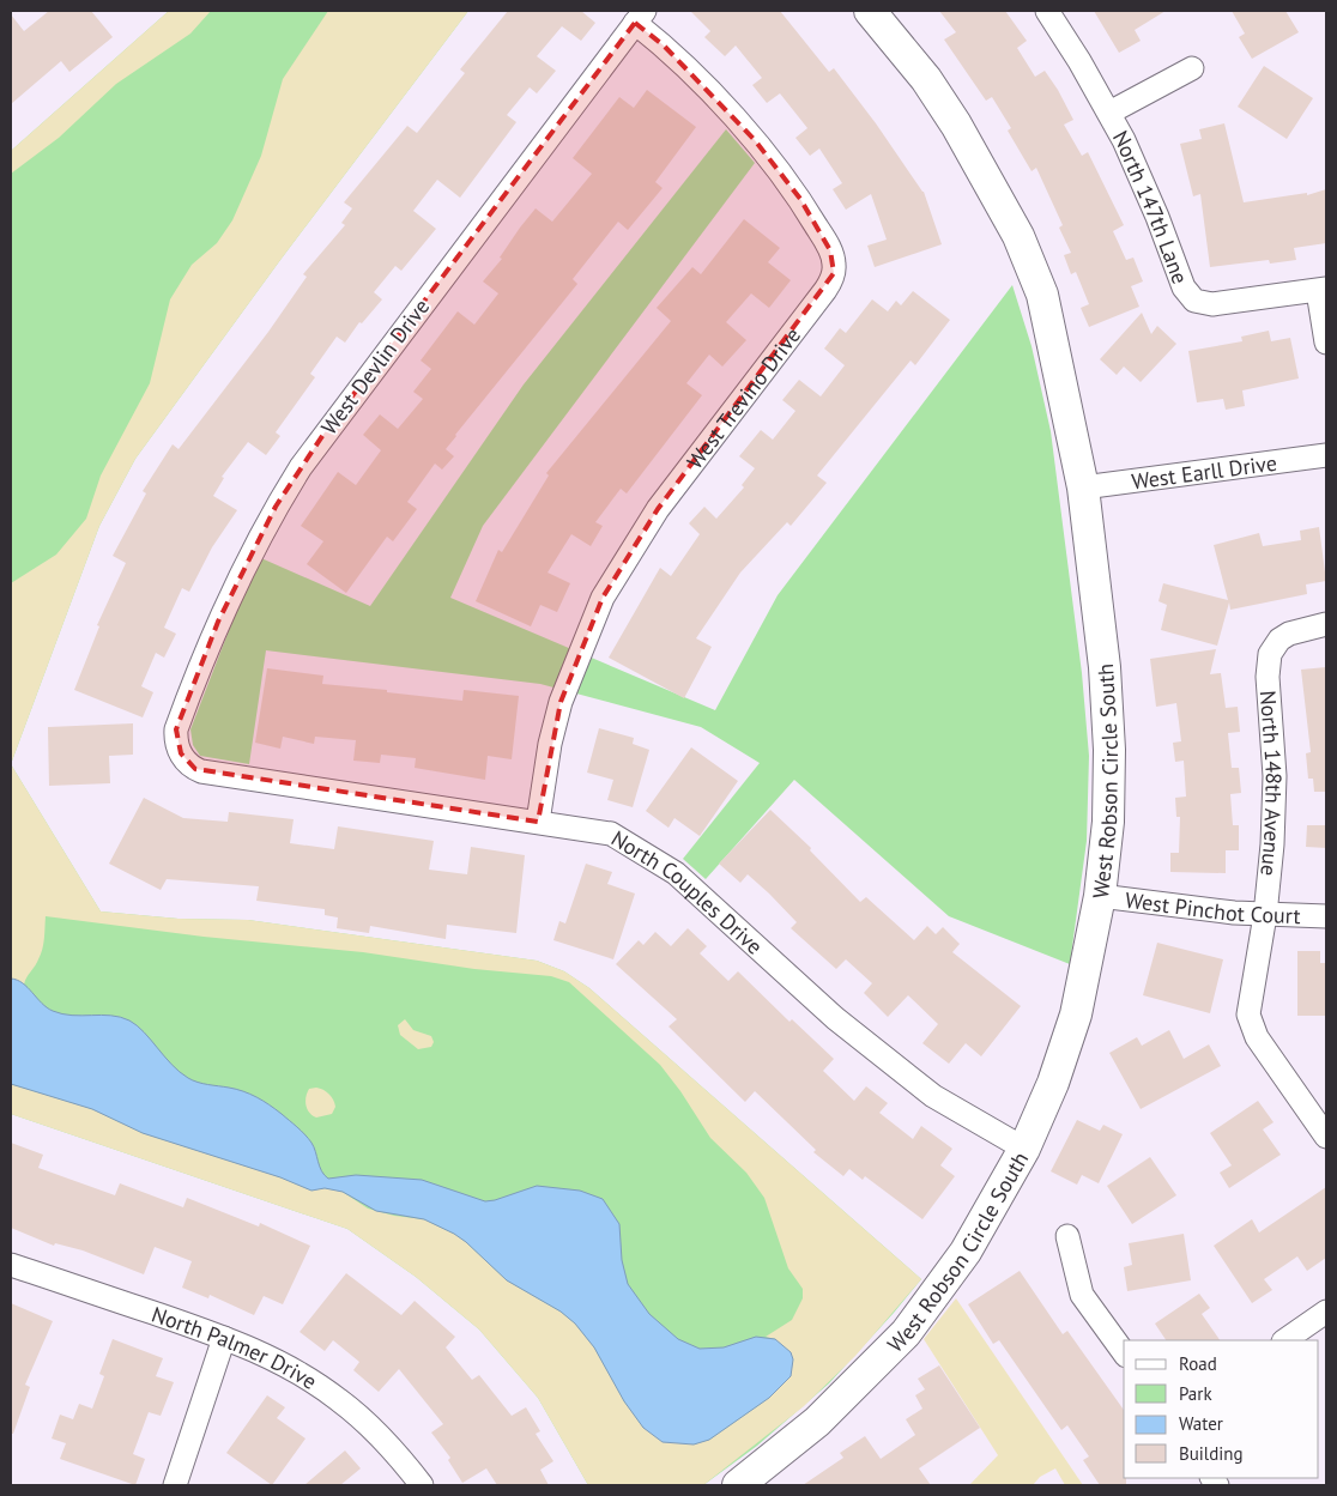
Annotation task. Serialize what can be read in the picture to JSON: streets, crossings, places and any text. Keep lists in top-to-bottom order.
{
  "streets": {
    "street": [
      "North 147th Lane",
      "West Devlin Drive",
      "West Trevino Drive",
      "West Earll Drive",
      "West Robson Circle South",
      "North 148th Avenue",
      "North Couples Drive",
      "West Pinchot Court",
      "North Palmer Drive"
    ]
  },
  "crossings": [
    ["West Devlin Drive", "West Trevino Drive"],
    ["West Devlin Drive", "North Couples Drive"],
    ["West Trevino Drive", "North Couples Drive"],
    ["West Earll Drive", "West Robson Circle South"],
    ["West Robson Circle South", "North Couples Drive"],
    ["West Robson Circle South", "West Pinchot Court"],
    ["North 148th Avenue", "West Pinchot Court"]
  ],
  "legend": [
    "Road",
    "Park",
    "Water",
    "Building"
  ]
}
